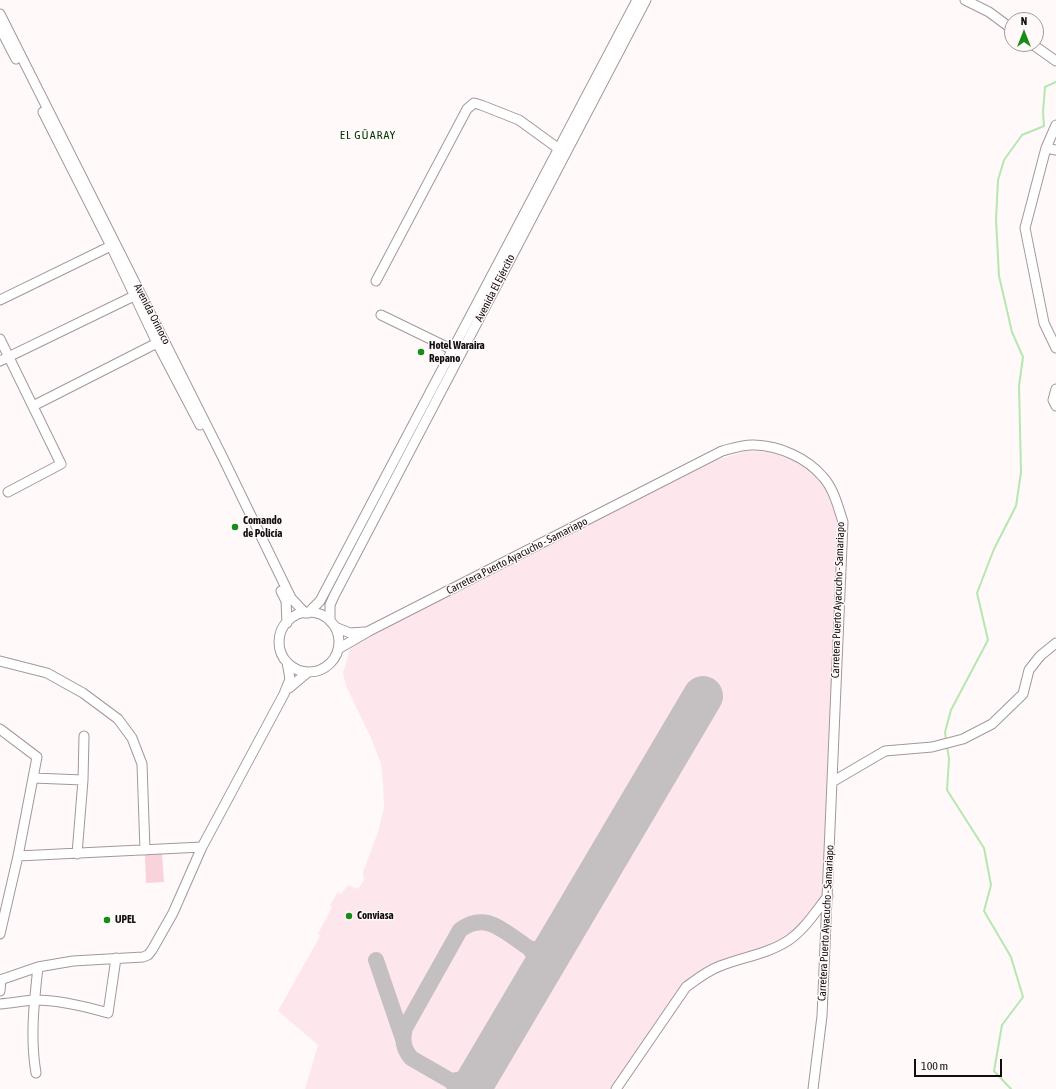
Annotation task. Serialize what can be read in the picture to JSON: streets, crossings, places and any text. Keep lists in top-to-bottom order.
{
  "streets": {
    "street": ["Avenida El Ejército", "Avenida Orinoco", "Carretera Puerto Ayacucho - Samariapo"]
  },
  "crossings": [
    ["Avenida El Ejército", "Avenida Orinoco"],
    ["Avenida El Ejército", "Carretera Puerto Ayacucho - Samariapo"],
    ["Avenida Orinoco", "Carretera Puerto Ayacucho - Samariapo"]
  ],
  "districts": ["EL GÜARAY"],
  "places": [
    "Hotel Waraira Repano",
    "Comando de Policía",
    "Conviasa",
    "UPEL"
  ],
  "scale_bar": "100 m",
  "north": "top"
}
